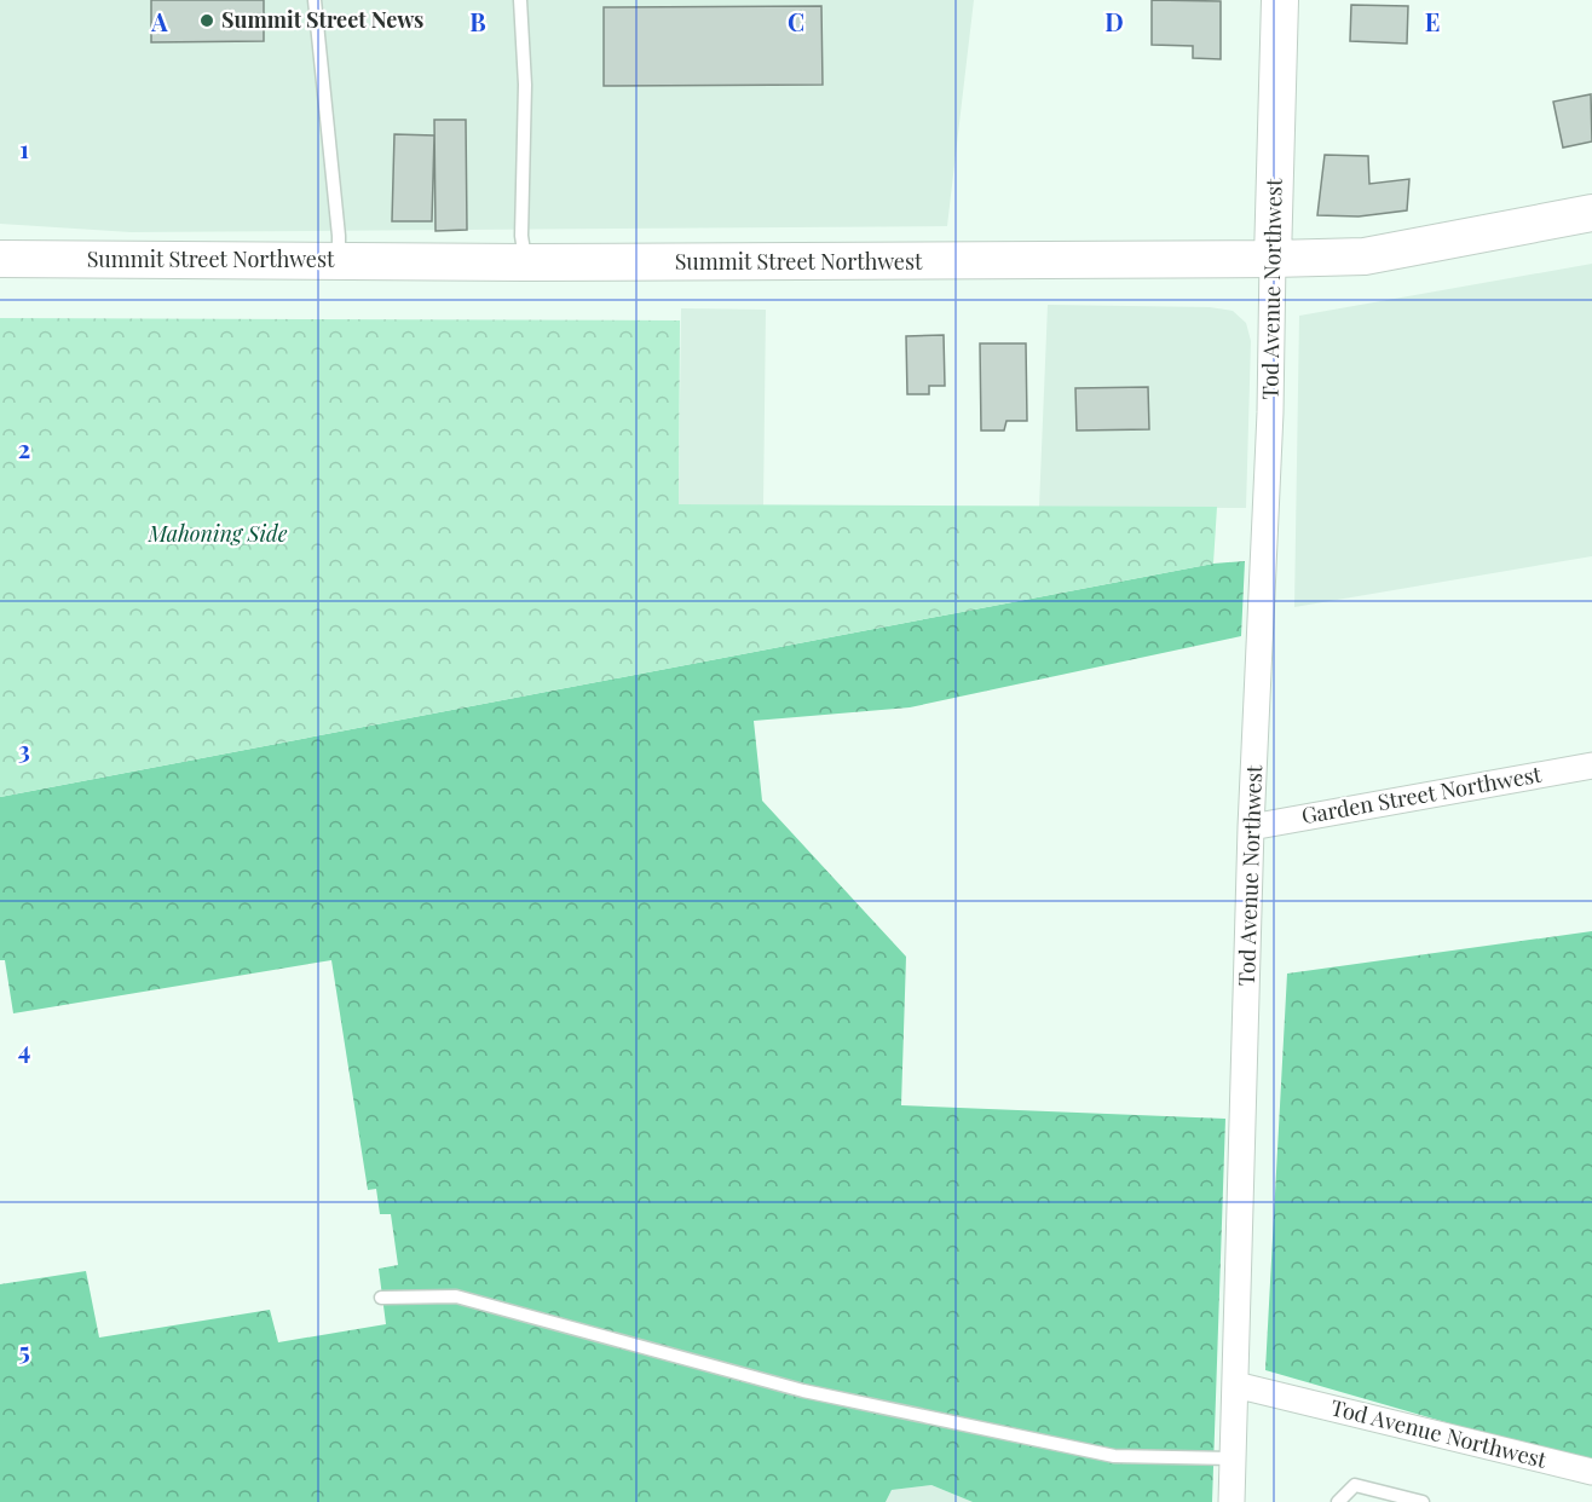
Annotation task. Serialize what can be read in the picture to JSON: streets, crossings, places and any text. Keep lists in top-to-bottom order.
{
  "streets": {
    "main road": ["Summit Street Northwest", "Tod Avenue Northwest"],
    "street": ["Garden Street Northwest"]
  },
  "crossings": [
    ["Summit Street Northwest", "Tod Avenue Northwest"],
    ["Tod Avenue Northwest", "Garden Street Northwest"]
  ],
  "parks": ["Mahoning Side"],
  "places": ["Summit Street News"],
  "grid": {
    "columns": [
      "A",
      "B",
      "C",
      "D",
      "E"
    ],
    "rows": [
      "1",
      "2",
      "3",
      "4",
      "5"
    ]
  }
}
